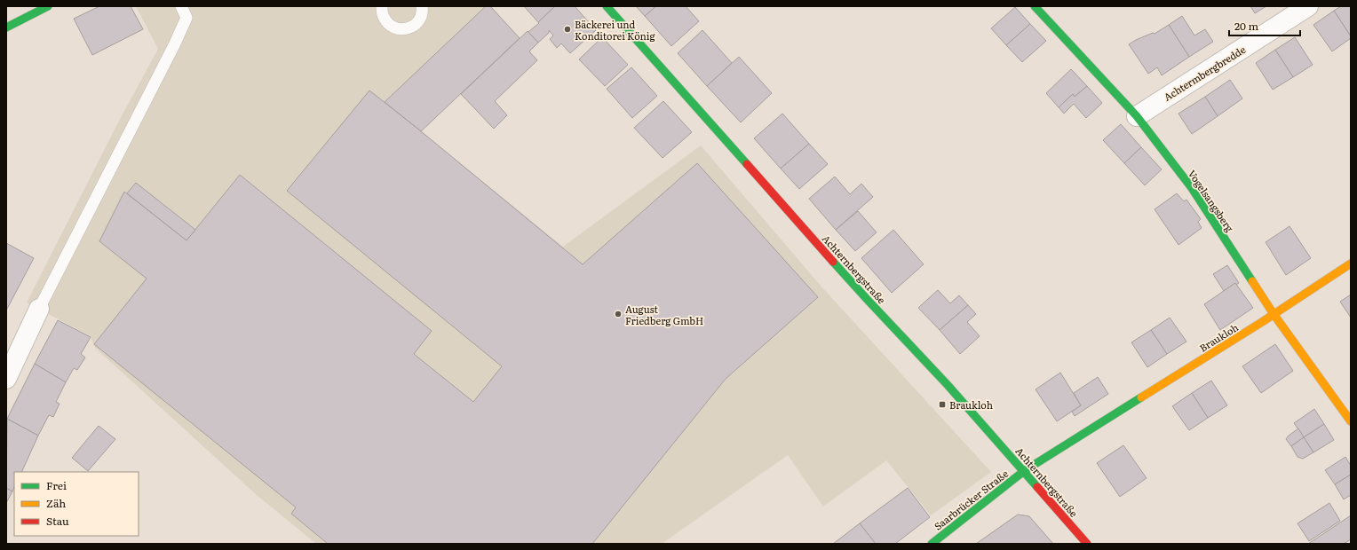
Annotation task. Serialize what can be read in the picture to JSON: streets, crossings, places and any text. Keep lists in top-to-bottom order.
{
  "streets": {
    "street": [
      "Achtermbergbredde",
      "Vogelsangsberg",
      "Achternbergstraße",
      "Braukloh",
      "Saarbrücker Straße"
    ]
  },
  "crossings": [
    ["Achtermbergbredde", "Vogelsangsberg"],
    ["Vogelsangsberg", "Braukloh"],
    ["Achternbergstraße", "Braukloh"],
    ["Achternbergstraße", "Saarbrücker Straße"],
    ["Braukloh", "Saarbrücker Straße"]
  ],
  "places": {
    "other": ["Bäckerei und Konditorei König", "August Friedberg GmbH"],
    "transit": ["Braukloh"]
  },
  "legend": ["Frei", "Zäh", "Stau"],
  "scale_bar": "20 m"
}
